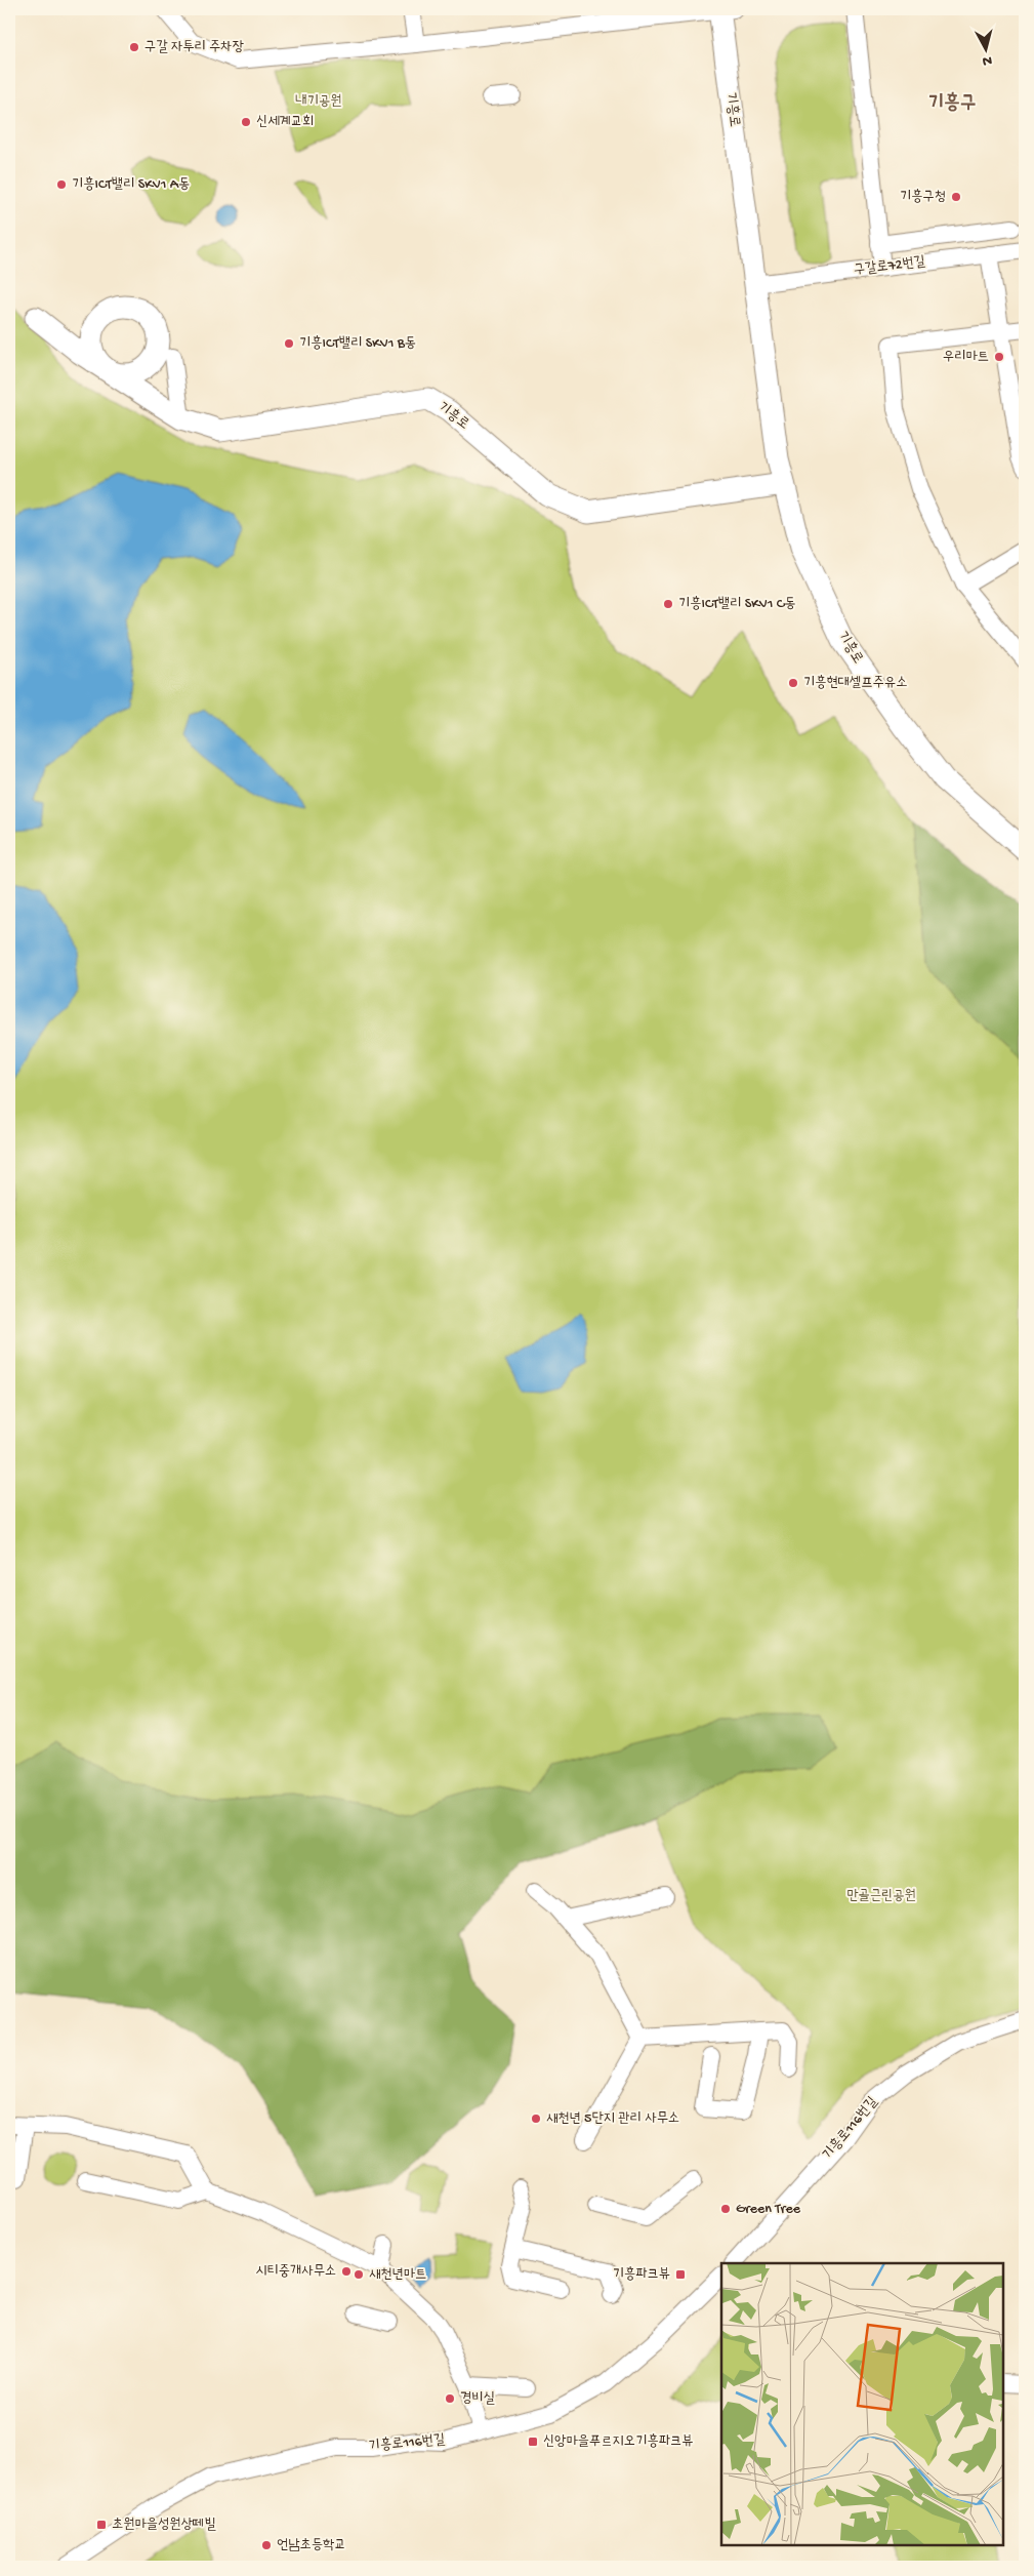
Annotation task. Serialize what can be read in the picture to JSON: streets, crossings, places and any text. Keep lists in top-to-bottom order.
{
  "streets": {
    "main road": ["기흥로"],
    "street": ["구갈로72번길", "기흥로116번길"]
  },
  "crossings": [
    ["기흥로", "구갈로72번길"]
  ],
  "districts": ["기흥구"],
  "parks": ["내기공원", "만골근린공원"],
  "places": {
    "other": [
      "구갈 자투리 주차장",
      "신세계교회",
      "기흥ICT밸리 SKV1 A동",
      "기흥구청",
      "기흥ICT밸리 SKV1 B동",
      "우리마트",
      "기흥ICT밸리 SKV1 C동",
      "기흥현대셀프주유소",
      "새천년 5단지 관리 사무소",
      "Green Tree",
      "시티중개사무소",
      "새천년마트",
      "경비실",
      "언남초등학교"
    ],
    "transit": ["기흥파크뷰", "신앙마을푸르지오기흥파크뷰", "초원마을성원상떼빌"]
  },
  "north": "bottom"
}
